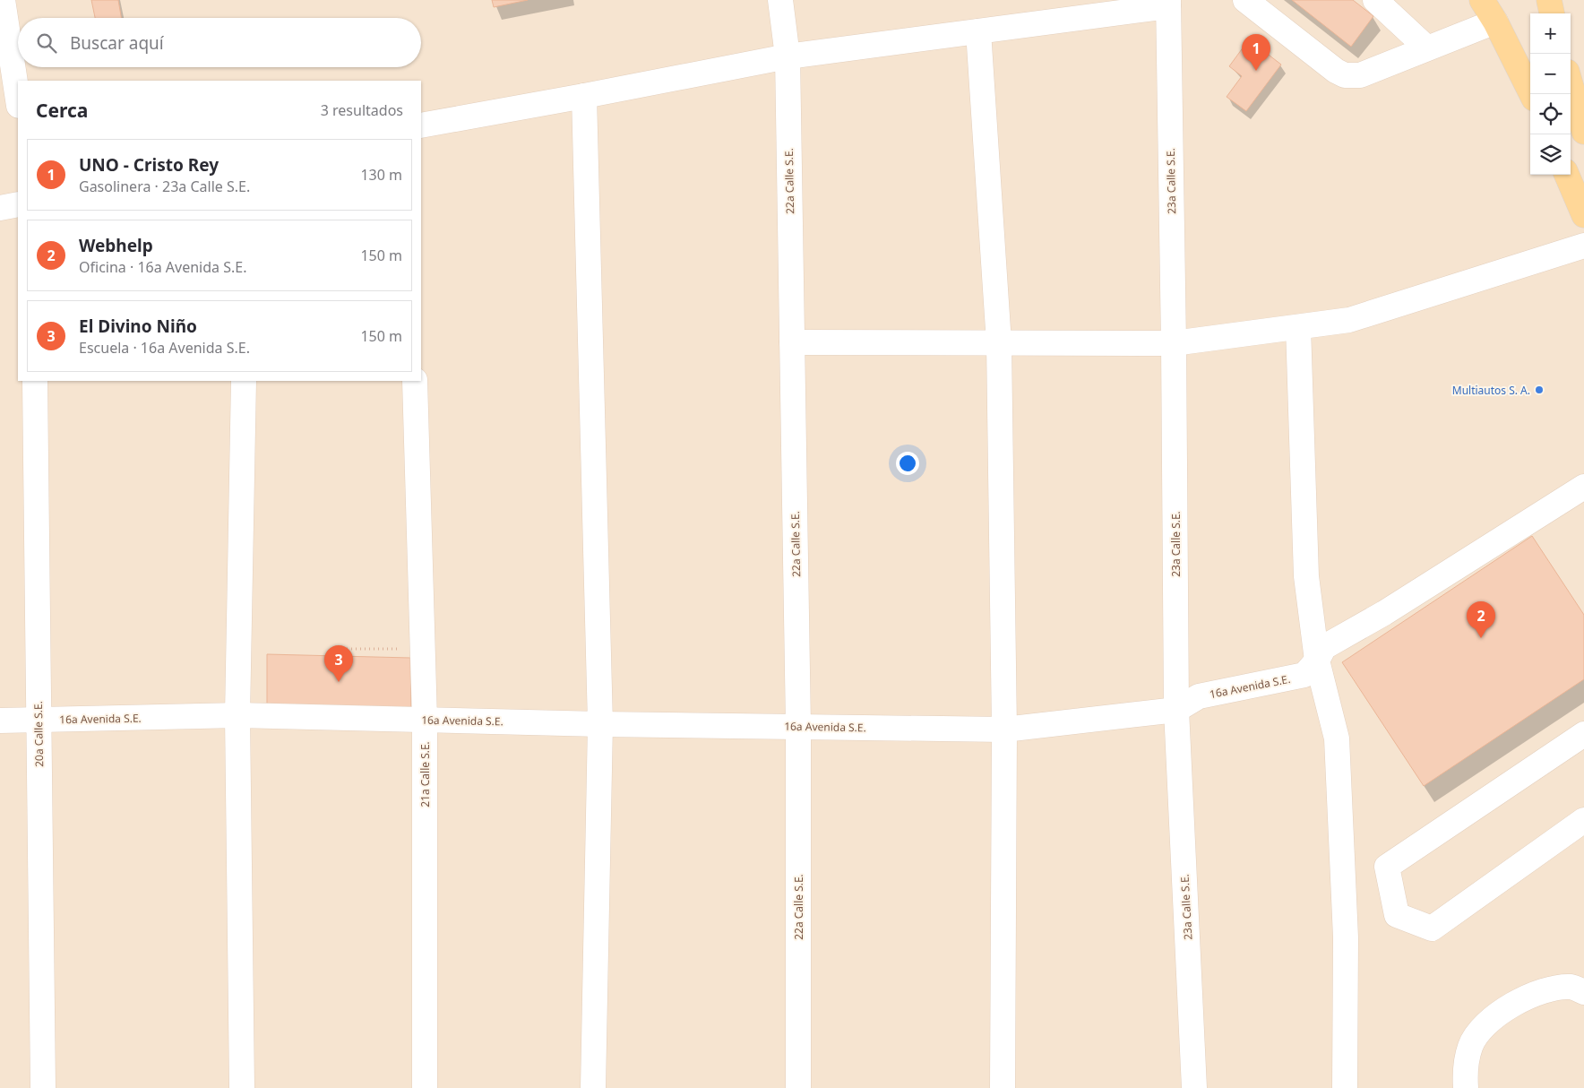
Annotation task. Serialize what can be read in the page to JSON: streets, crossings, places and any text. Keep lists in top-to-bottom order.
{
  "streets": {
    "street": [
      "22a Calle S.E.",
      "23a Calle S.E.",
      "16a Avenida S.E.",
      "20a Calle S.E.",
      "21a Calle S.E."
    ]
  },
  "crossings": [
    ["22a Calle S.E.", "16a Avenida S.E."],
    ["23a Calle S.E.", "16a Avenida S.E."],
    ["16a Avenida S.E.", "20a Calle S.E."],
    ["16a Avenida S.E.", "21a Calle S.E."]
  ],
  "places": ["Multiautos S. A."],
  "page": {
    "map_buttons": ["+", "−"],
    "search": "Buscar aquí",
    "pins": ["1", "2", "3"],
    "heading": ["Cerca", "3 resultados"],
    "list": [
      {
        "mark": "1",
        "name": "UNO - Cristo Rey",
        "note": "Gasolinera · 23a Calle S.E.",
        "value": "130 m"
      },
      {
        "mark": "2",
        "name": "Webhelp",
        "note": "Oficina · 16a Avenida S.E.",
        "value": "150 m"
      },
      {
        "mark": "3",
        "name": "El Divino Niño",
        "note": "Escuela · 16a Avenida S.E.",
        "value": "150 m"
      }
    ]
  }
}
